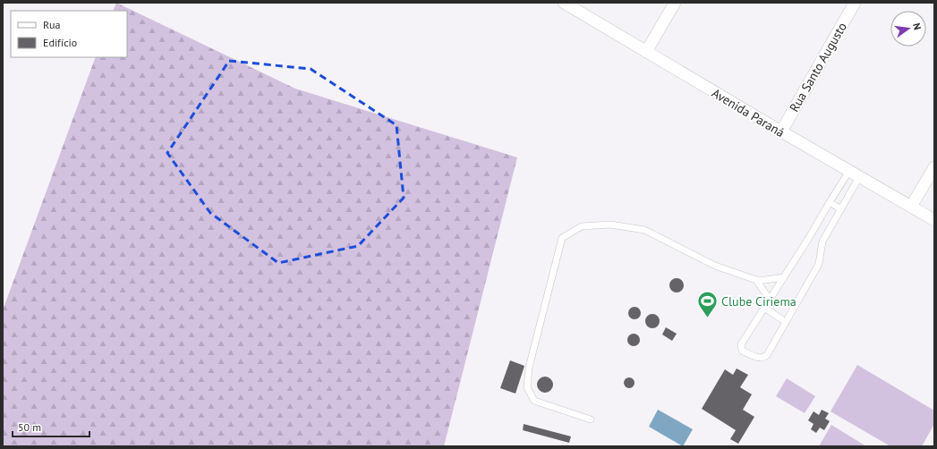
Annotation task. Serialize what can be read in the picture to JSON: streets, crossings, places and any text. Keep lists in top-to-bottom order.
{
  "streets": {
    "street": ["Rua Santo Augusto", "Avenida Paraná"]
  },
  "crossings": [
    ["Rua Santo Augusto", "Avenida Paraná"]
  ],
  "places": {
    "sports": ["Clube Ciriema"]
  },
  "legend": ["Rua", "Edifício"],
  "scale_bar": "50 m",
  "north": "right"
}
